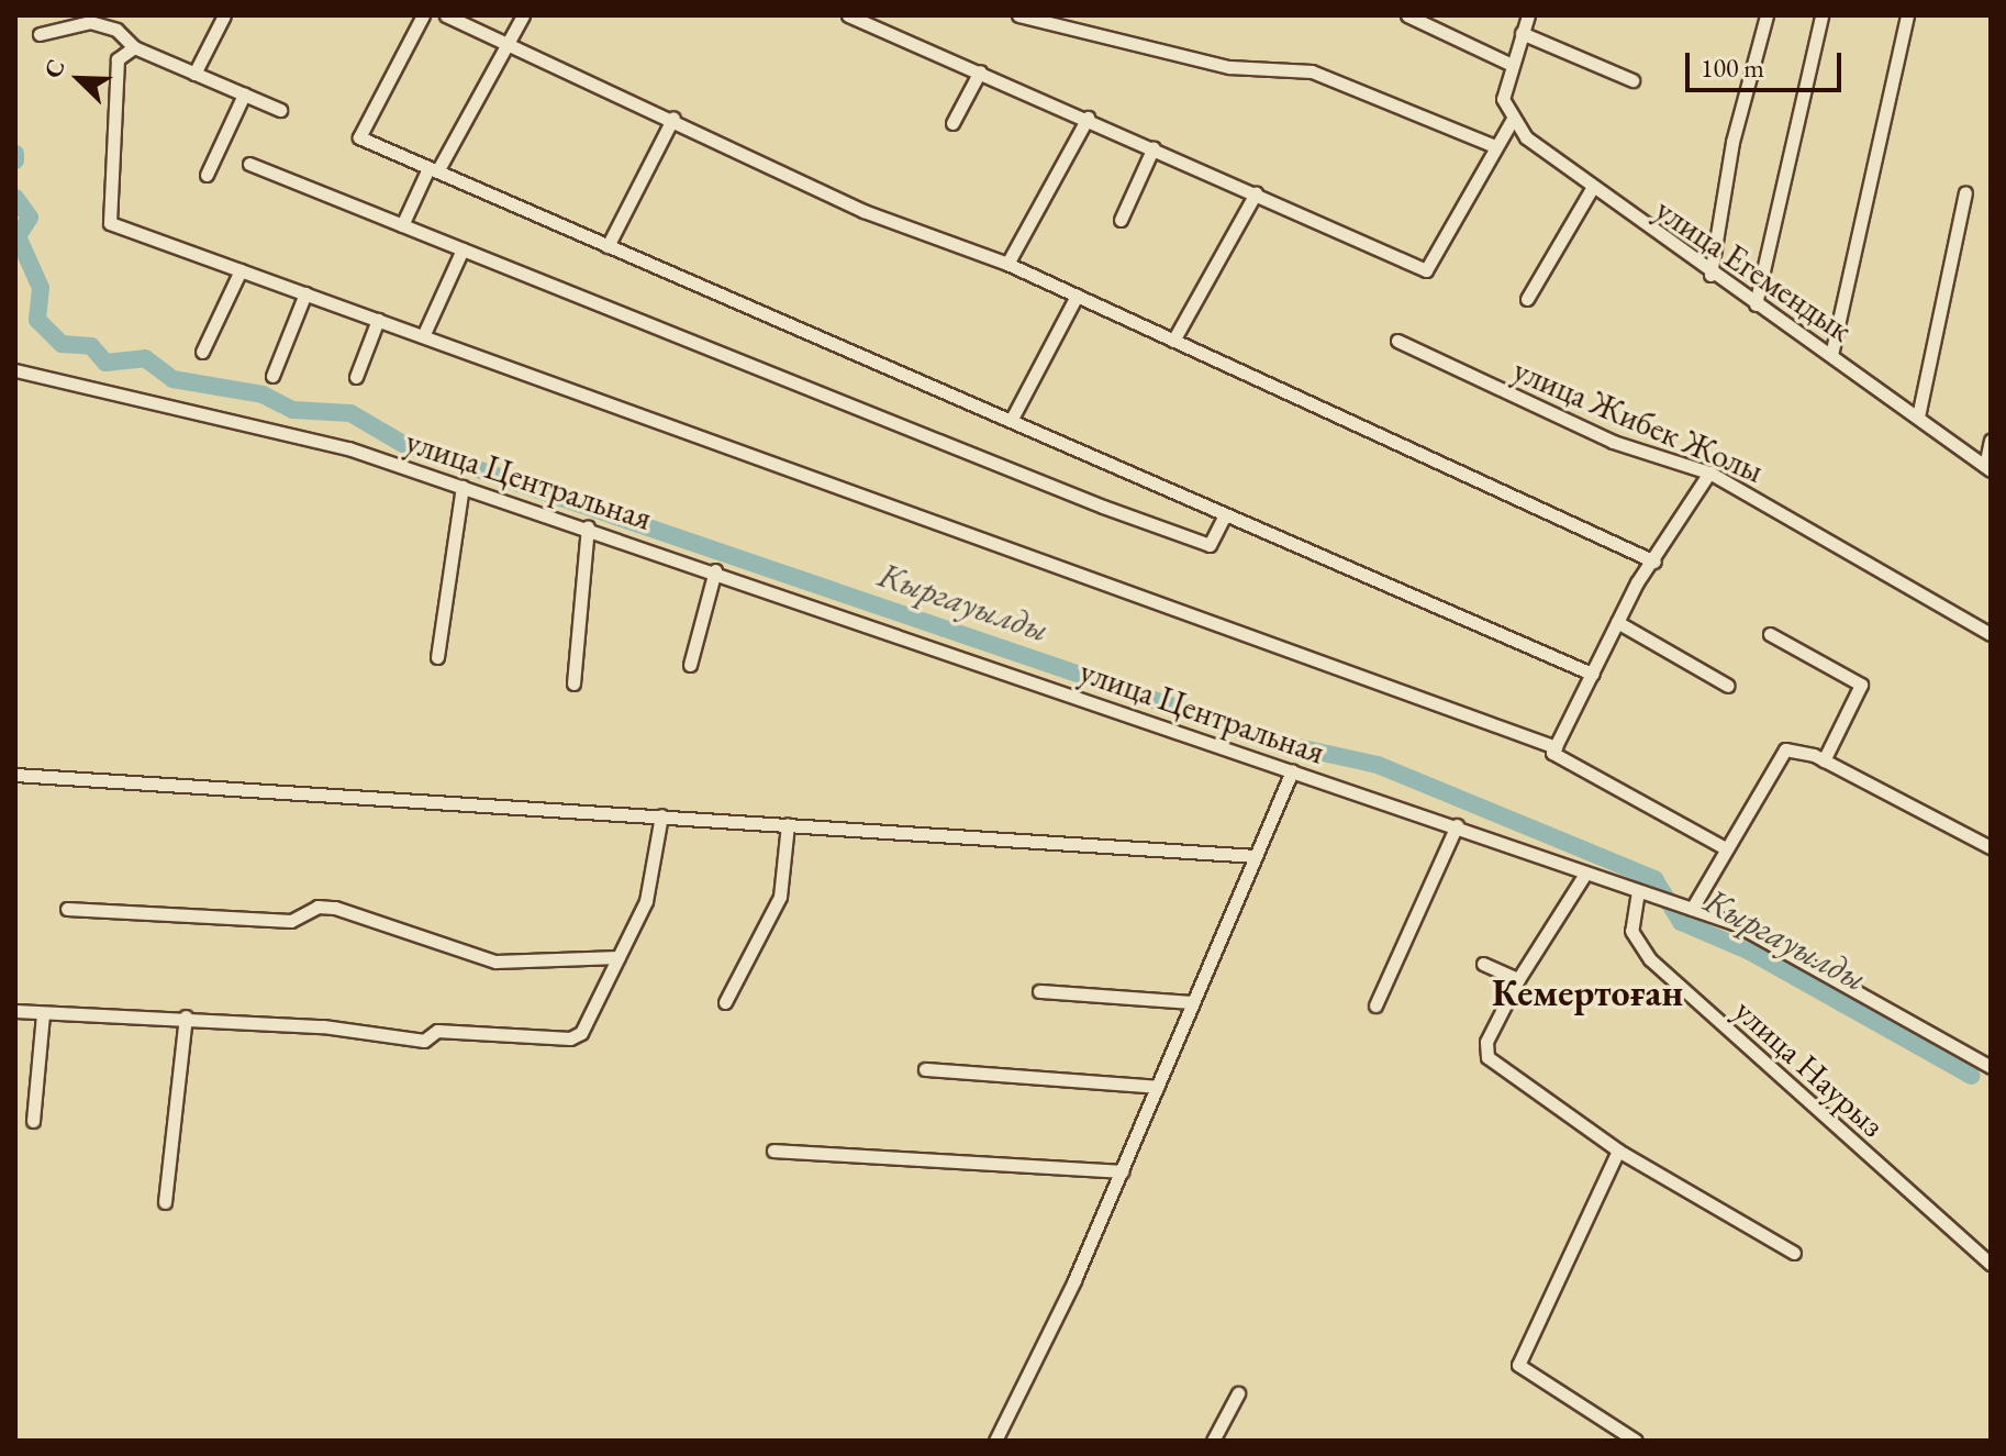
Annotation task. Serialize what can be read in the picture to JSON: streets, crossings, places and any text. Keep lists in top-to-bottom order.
{
  "streets": {
    "street": [
      "улица Егемендык",
      "улица Жибек Жолы",
      "улица Центральная",
      "улица Наурыз"
    ]
  },
  "crossings": [
    ["улица Центральная", "улица Наурыз"]
  ],
  "districts": ["Кемертоған"],
  "water": ["Кыргауылды"],
  "scale_bar": "100 m",
  "north": "top left"
}
